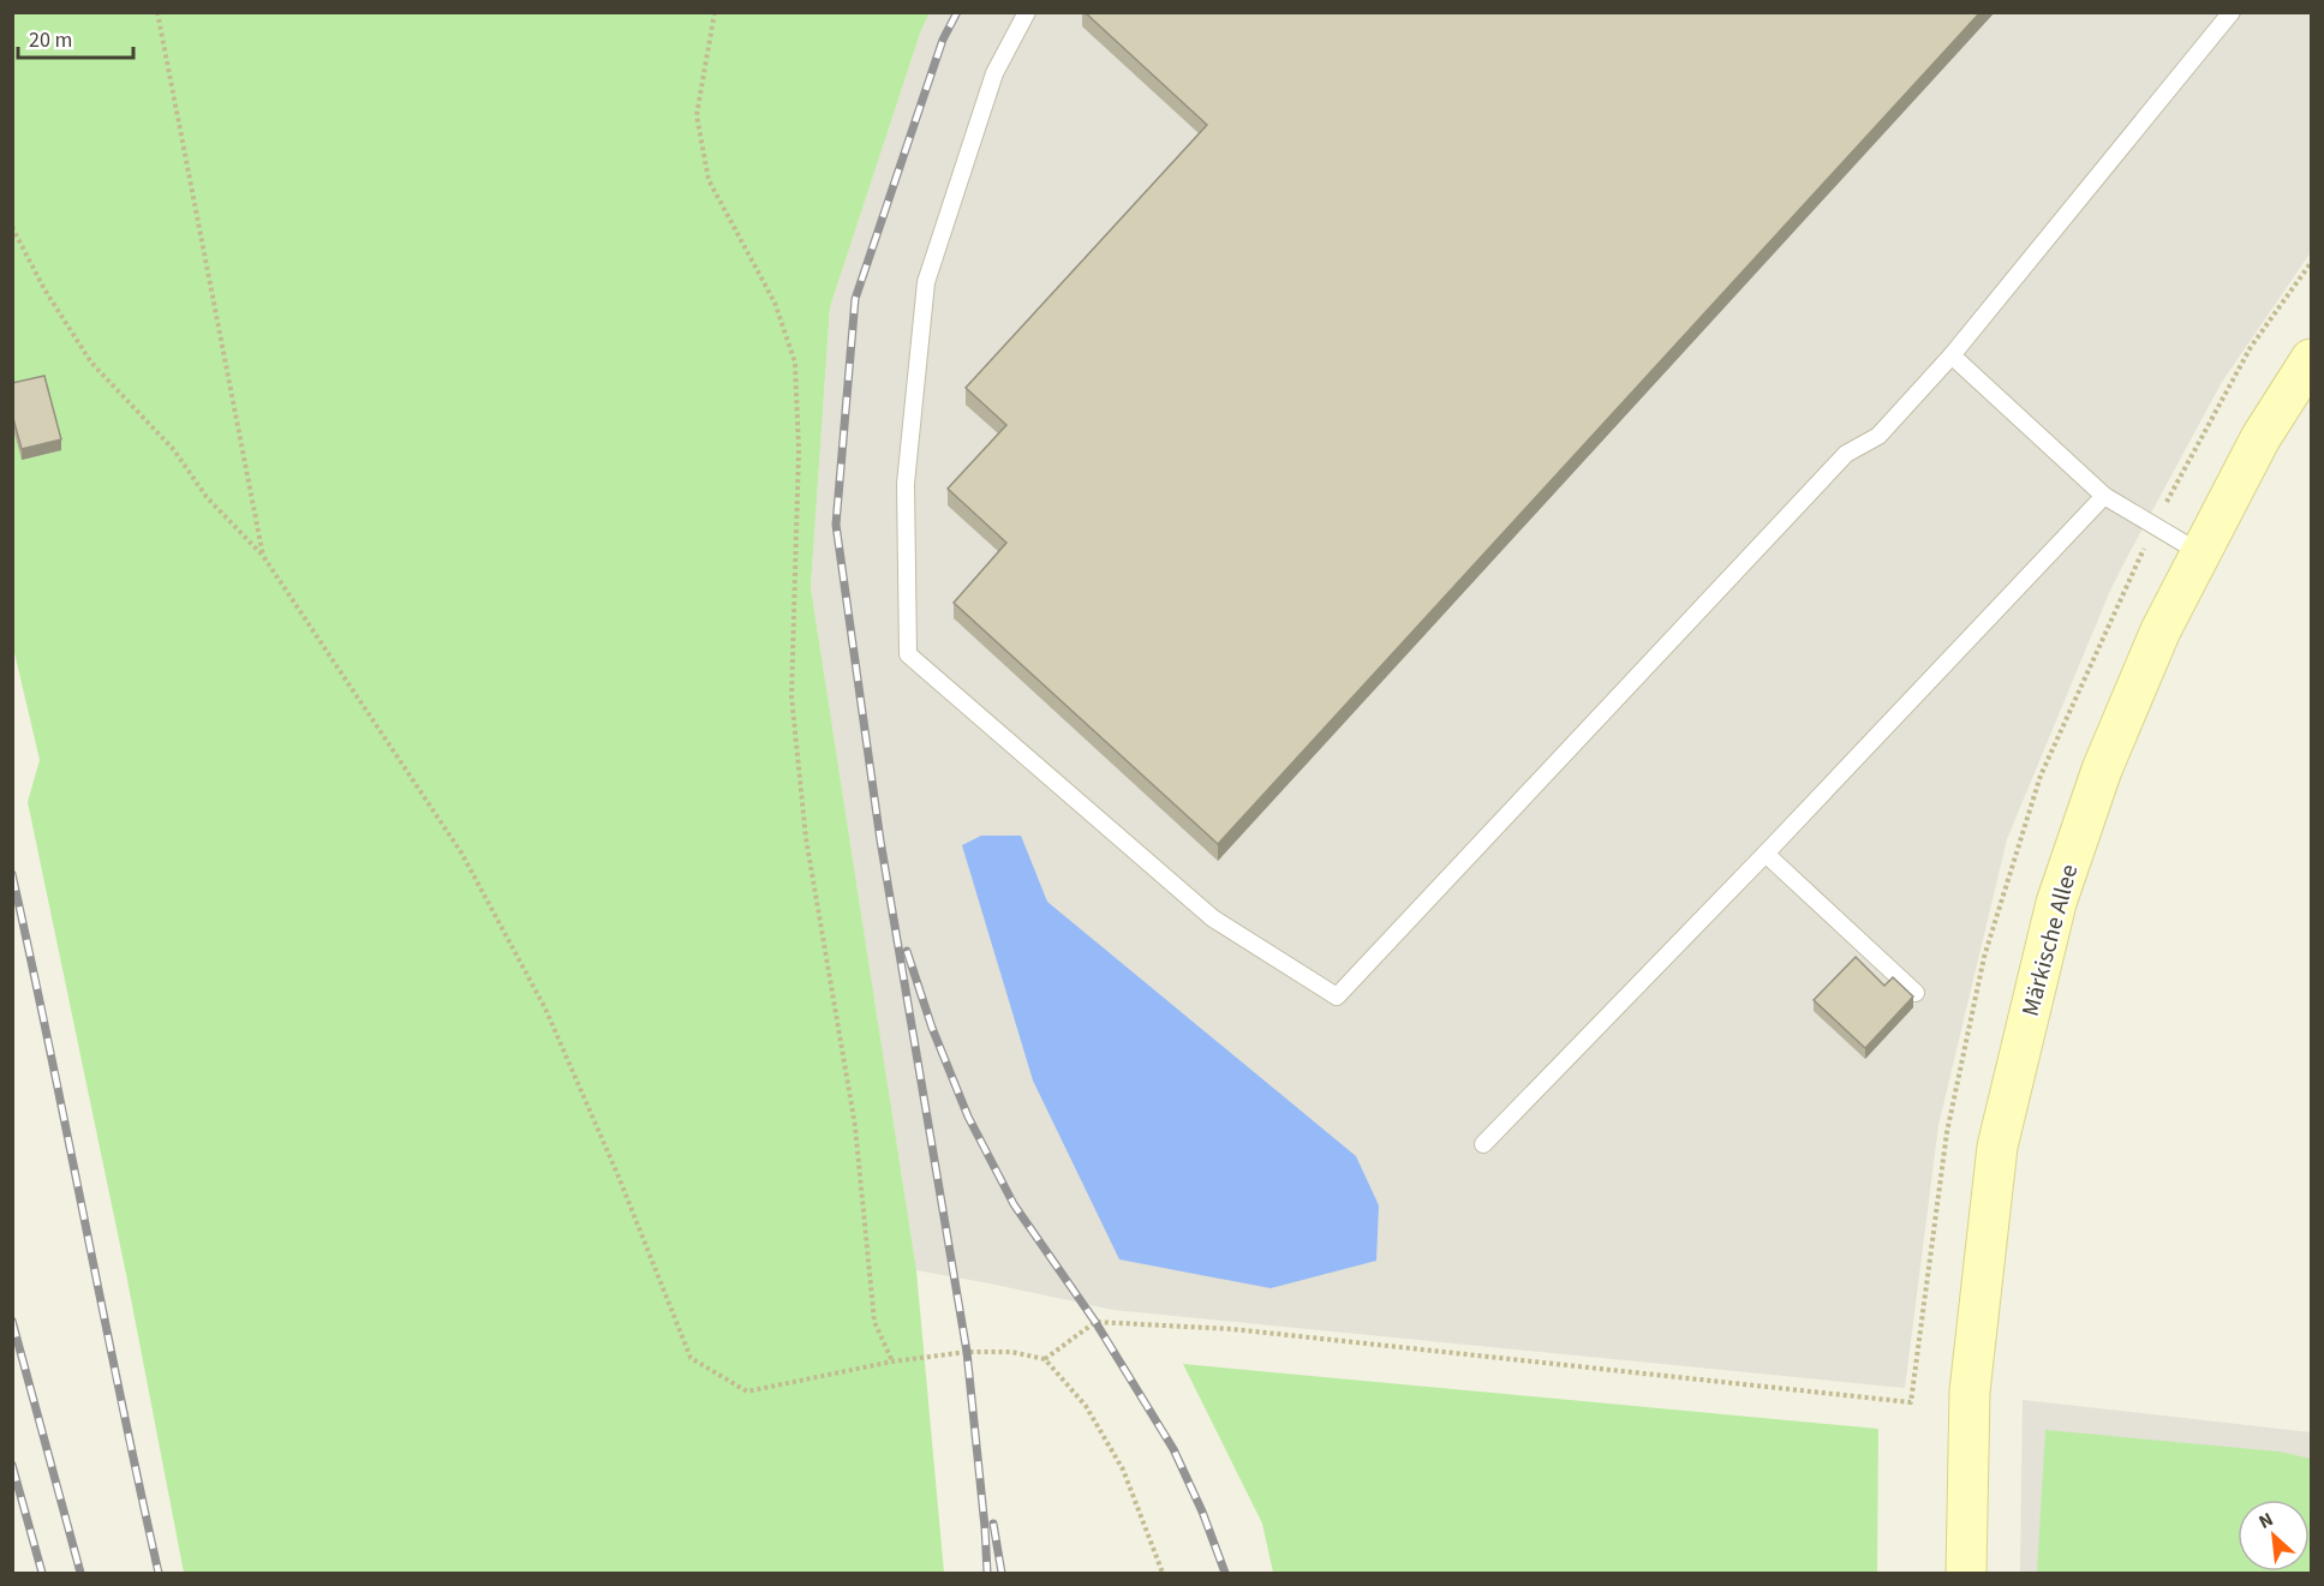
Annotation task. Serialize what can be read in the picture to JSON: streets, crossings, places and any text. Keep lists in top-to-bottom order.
{
  "streets": {
    "street": ["Märkische Allee"]
  },
  "scale_bar": "20 m",
  "north": "top left"
}
